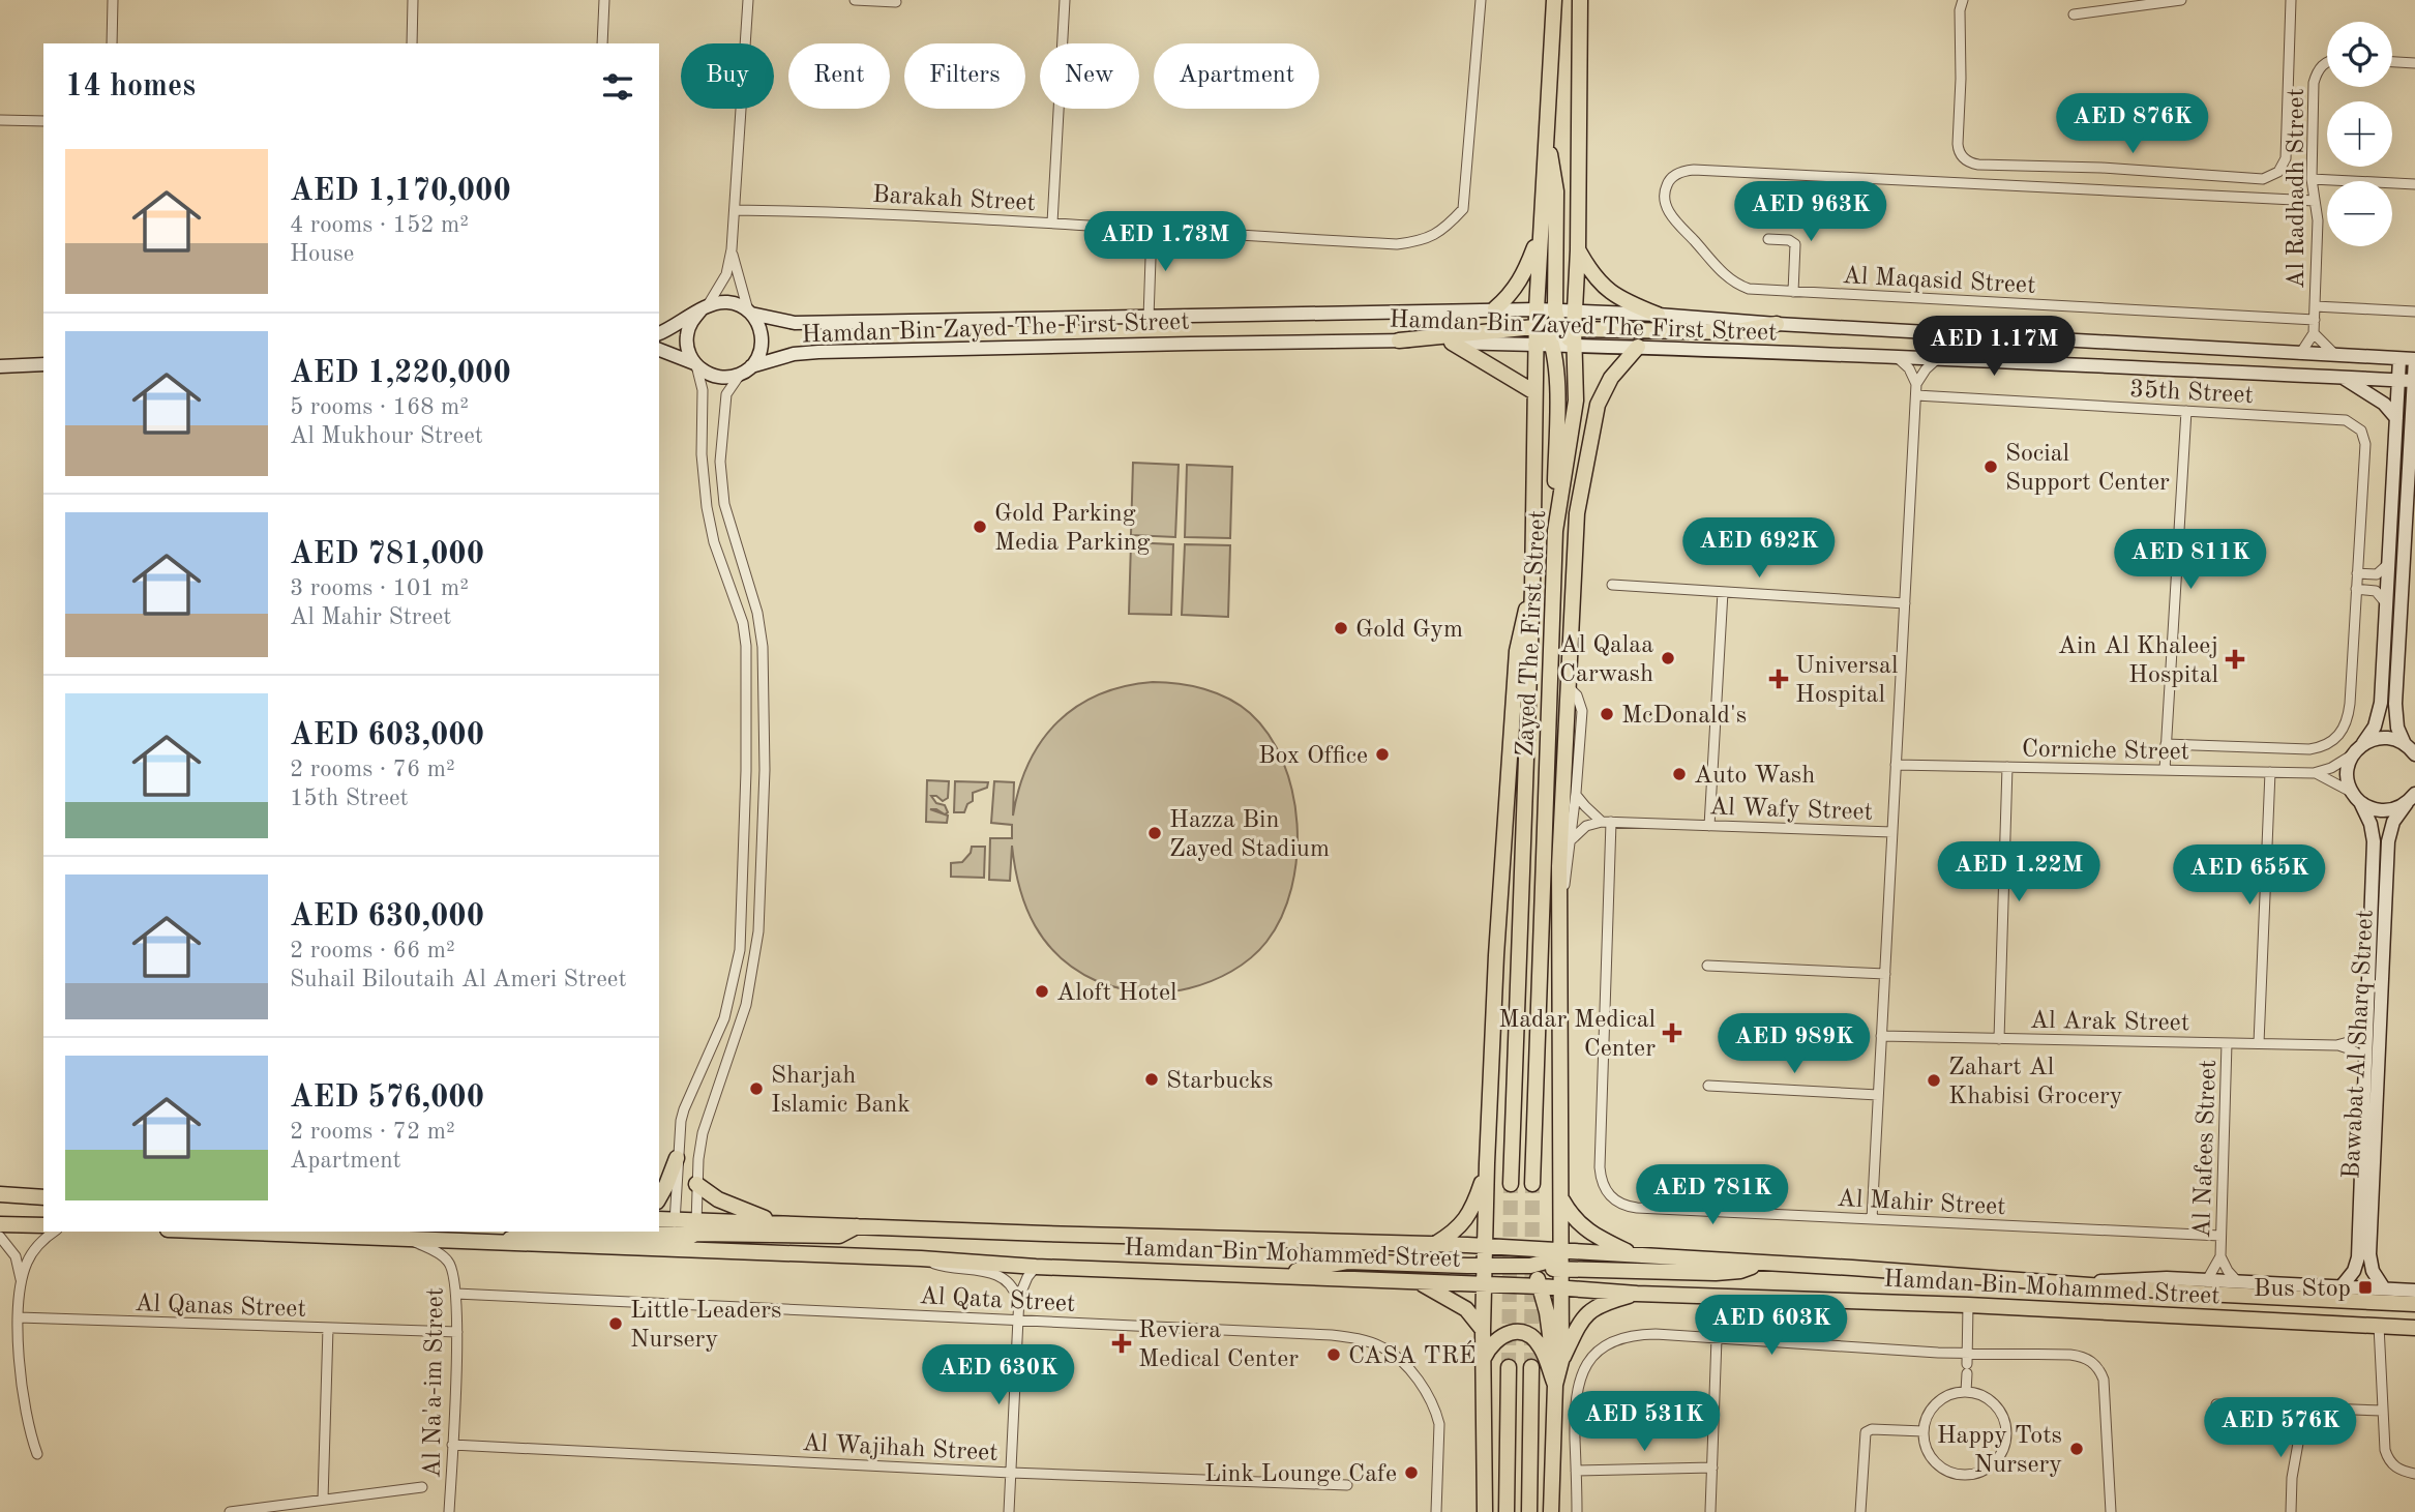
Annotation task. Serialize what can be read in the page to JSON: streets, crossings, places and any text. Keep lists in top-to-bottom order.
{
  "streets": {
    "main road": [
      "Hamdan Bin Zayed The First Street",
      "Zayed The First Street",
      "Bawabat Al Sharq Street",
      "Hamdan Bin Mohammed Street"
    ],
    "street": [
      "Al Radhadh Street",
      "Barakah Street",
      "Al Maqasid Street",
      "35th Street",
      "Corniche Street",
      "Al Wafy Street",
      "Al Arak Street",
      "Al Nafees Street",
      "Al Mahir Street",
      "Al Qata Street",
      "Al Qanas Street",
      "Al Na'a-im Street",
      "Al Wajihah Street"
    ]
  },
  "crossings": [
    ["Al Radhadh Street", "Al Maqasid Street"],
    ["Al Radhadh Street", "Hamdan Bin Zayed The First Street"],
    ["Hamdan Bin Zayed The First Street", "Zayed The First Street"],
    ["Corniche Street", "Bawabat Al Sharq Street"],
    ["Al Wafy Street", "Al Mahir Street"],
    ["Al Arak Street", "Bawabat Al Sharq Street"],
    ["Al Arak Street", "Al Nafees Street"],
    ["Al Nafees Street", "Al Mahir Street"],
    ["Hamdan Bin Mohammed Street", "Al Na'a-im Street"],
    ["Al Qata Street", "Al Na'a-im Street"],
    ["Al Qanas Street", "Al Na'a-im Street"],
    ["Al Na'a-im Street", "Al Wajihah Street"]
  ],
  "places": {
    "other": [
      "Social Support Center",
      "Gold Parking Media Parking",
      "Gold Gym",
      "Al Qalaa Carwash",
      "McDonald's",
      "Box Office",
      "Auto Wash",
      "Hazza Bin Zayed Stadium",
      "Aloft Hotel",
      "Starbucks",
      "Zahart Al Khabisi Grocery",
      "Sharjah Islamic Bank",
      "Little Leaders Nursery",
      "CASA TRÉ",
      "Happy Tots Nursery",
      "Link Lounge Cafe"
    ],
    "health": [
      "Ain Al Khaleej Hospital",
      "Universal Hospital",
      "Madar Medical Center",
      "Reviera Medical Center"
    ],
    "transit": ["Bus Stop"]
  },
  "page": {
    "map_buttons": ["+", "−"],
    "chip": [
      "Buy",
      "Rent",
      "Filters",
      "New",
      "Apartment"
    ],
    "heading": "14 homes",
    "price": [
      "AED 876K",
      "AED 963K",
      "AED 1.73M",
      "AED 1.17M",
      "AED 692K",
      "AED 811K",
      "AED 1.22M",
      "AED 655K",
      "AED 989K",
      "AED 781K",
      "AED 603K",
      "AED 630K",
      "AED 531K",
      "AED 576K"
    ],
    "list": [
      {
        "name": "AED 1,170,000",
        "note": "4 rooms · 152 m² · House"
      },
      {
        "name": "AED 1,220,000",
        "note": "5 rooms · 168 m² · Al Mukhour Street"
      },
      {
        "name": "AED 781,000",
        "note": "3 rooms · 101 m² · Al Mahir Street"
      },
      {
        "name": "AED 603,000",
        "note": "2 rooms · 76 m² · 15th Street"
      },
      {
        "name": "AED 630,000",
        "note": "2 rooms · 66 m² · Suhail Biloutaih Al Ameri Street"
      },
      {
        "name": "AED 576,000",
        "note": "2 rooms · 72 m² · Apartment"
      }
    ]
  }
}
